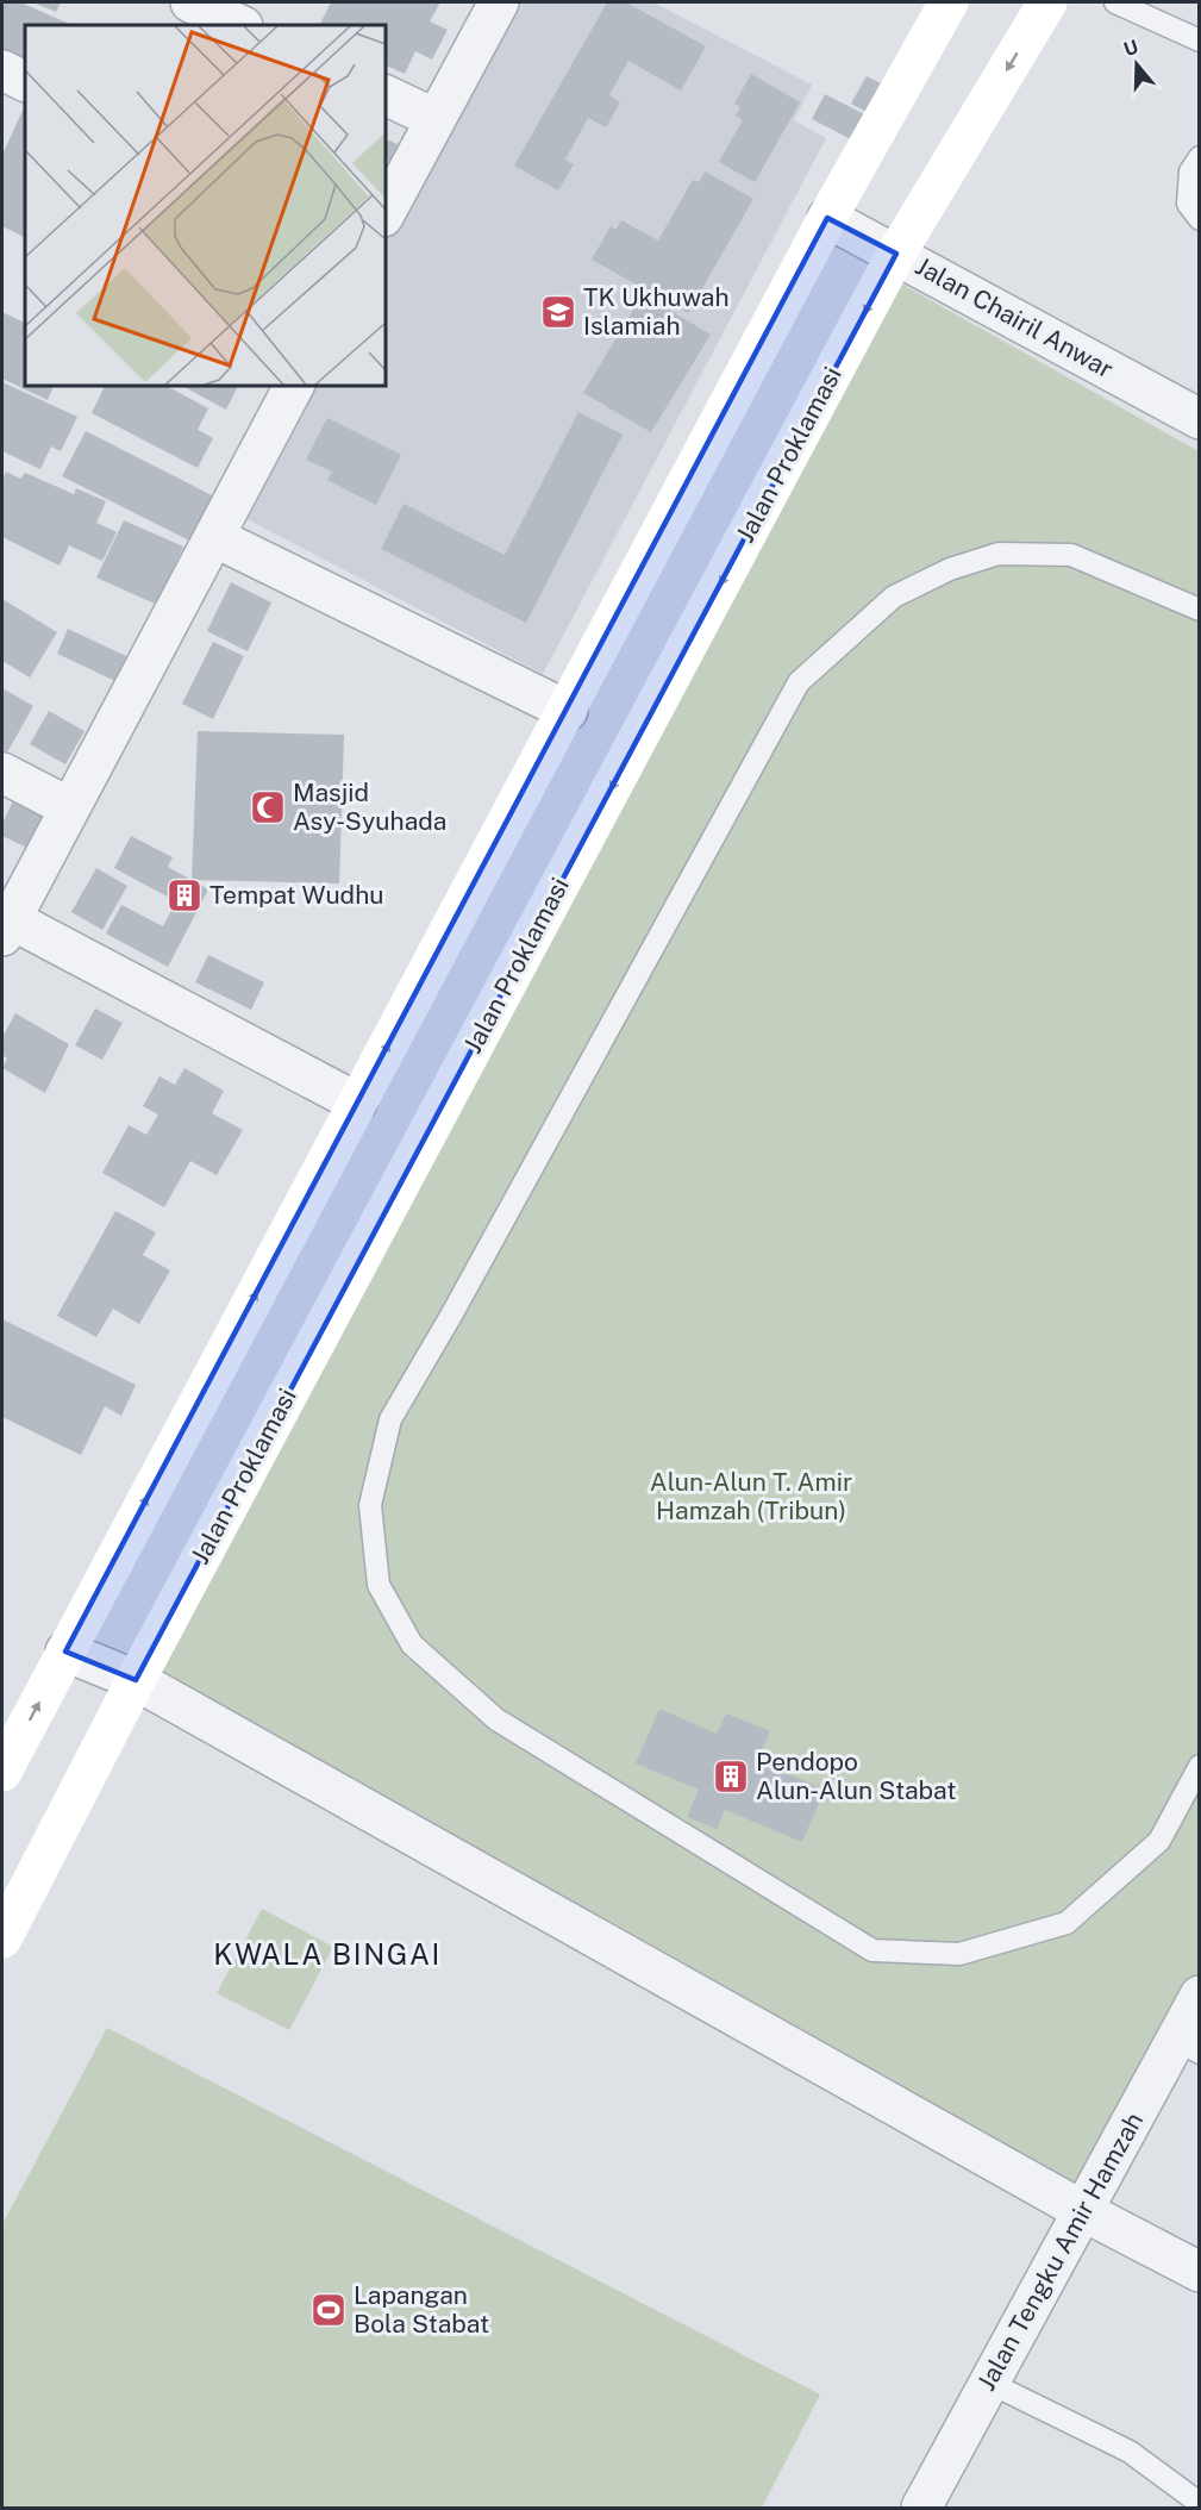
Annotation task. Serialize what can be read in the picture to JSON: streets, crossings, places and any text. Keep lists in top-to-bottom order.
{
  "streets": {
    "street": ["Jalan Chairil Anwar", "Jalan Proklamasi", "Jalan Tengku Amir Hamzah"]
  },
  "crossings": [
    ["Jalan Chairil Anwar", "Jalan Proklamasi"]
  ],
  "districts": ["KWALA BINGAI"],
  "parks": ["Alun-Alun T. Amir Hamzah (Tribun)"],
  "places": {
    "school or university": ["TK Ukhuwah Islamiah"],
    "mosque": ["Masjid Asy-Syuhada"],
    "building": ["Tempat Wudhu", "Pendopo Alun-Alun Stabat"],
    "sports": ["Lapangan Bola Stabat"]
  },
  "north": "top"
}
